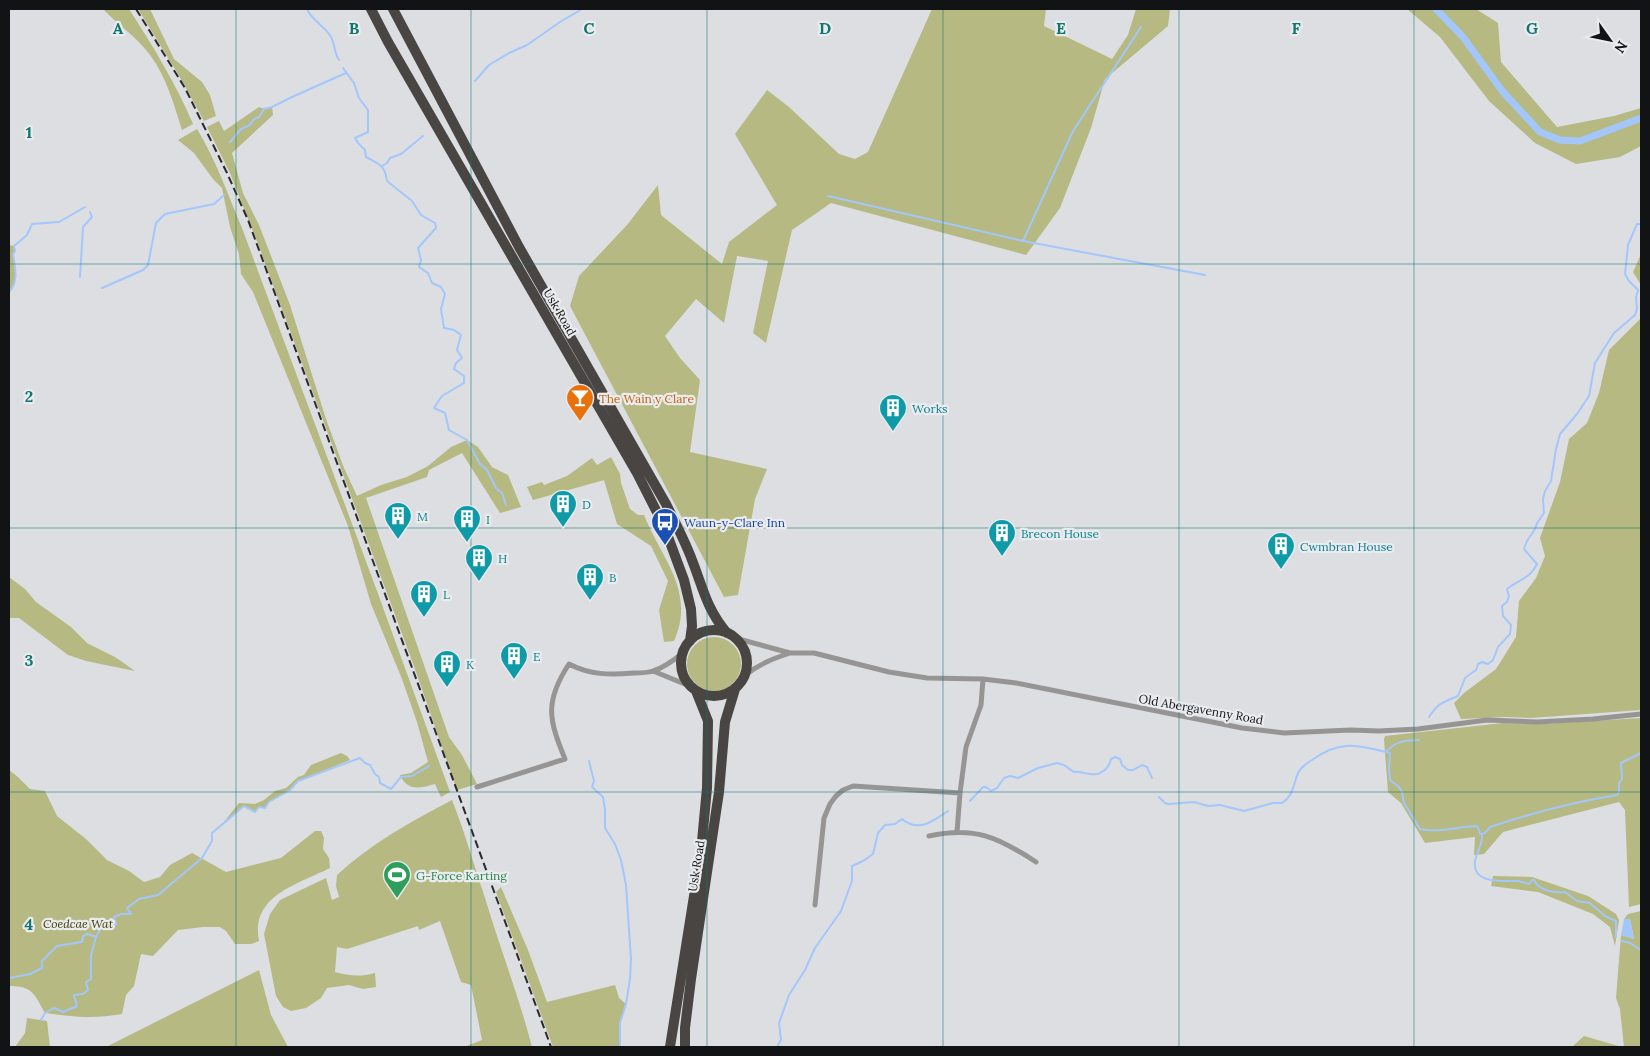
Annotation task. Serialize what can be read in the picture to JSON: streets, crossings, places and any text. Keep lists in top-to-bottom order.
{
  "streets": {
    "highway": ["Usk Road"],
    "street": ["Old Abergavenny Road"]
  },
  "parks": ["Coedcae Wat"],
  "places": {
    "bar": ["The Wain y Clare"],
    "building": [
      "Works",
      "D",
      "M",
      "I",
      "Brecon House",
      "Cwmbran House",
      "H",
      "B",
      "L",
      "E",
      "K"
    ],
    "bus stop": ["Waun-y-Clare Inn"],
    "sports": ["G-Force Karting"]
  },
  "north": "bottom right",
  "grid": {
    "columns": [
      "A",
      "B",
      "C",
      "D",
      "E",
      "F",
      "G"
    ],
    "rows": [
      "1",
      "2",
      "3",
      "4"
    ]
  }
}
